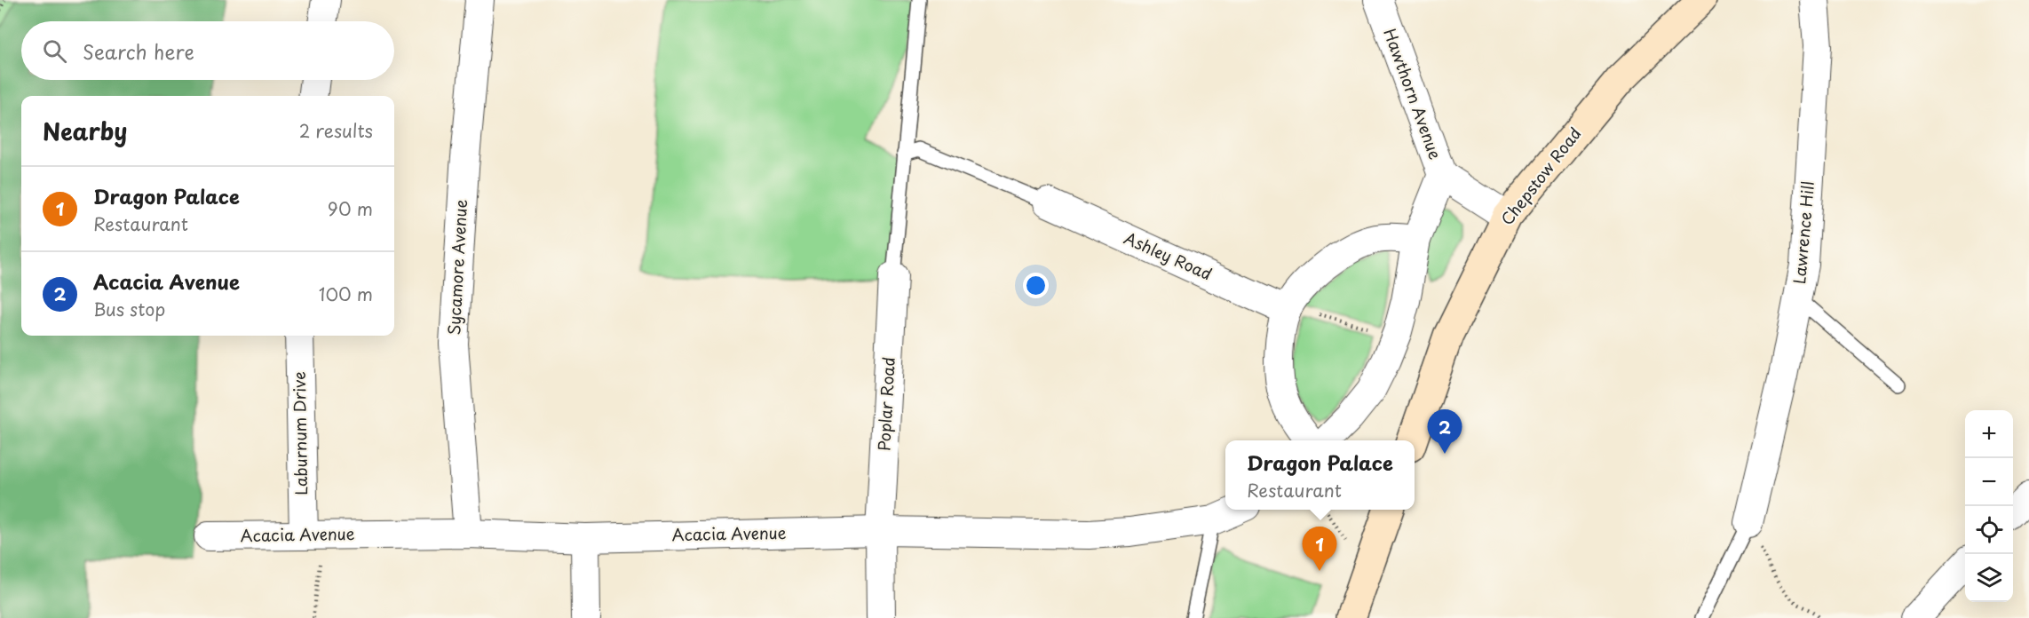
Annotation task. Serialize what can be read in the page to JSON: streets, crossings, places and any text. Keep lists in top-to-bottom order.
{
  "streets": {
    "main road": ["Chepstow Road"],
    "street": [
      "Hawthorn Avenue",
      "Lawrence Hill",
      "Ashley Road",
      "Sycamore Avenue",
      "Poplar Road",
      "Laburnum Drive",
      "Acacia Avenue"
    ]
  },
  "crossings": [
    ["Hawthorn Avenue", "Chepstow Road"],
    ["Sycamore Avenue", "Acacia Avenue"],
    ["Poplar Road", "Acacia Avenue"],
    ["Laburnum Drive", "Acacia Avenue"]
  ],
  "page": {
    "search": "Search here",
    "heading": ["Nearby", "2 results"],
    "list": [
      {
        "mark": "1",
        "name": "Dragon Palace",
        "note": "Restaurant",
        "value": "90 m"
      },
      {
        "mark": "2",
        "name": "Acacia Avenue",
        "note": "Bus stop",
        "value": "100 m"
      }
    ],
    "pins": ["2", "1"],
    "map_buttons": ["+", "−"],
    "popup": ["Dragon Palace", "Restaurant"]
  }
}
